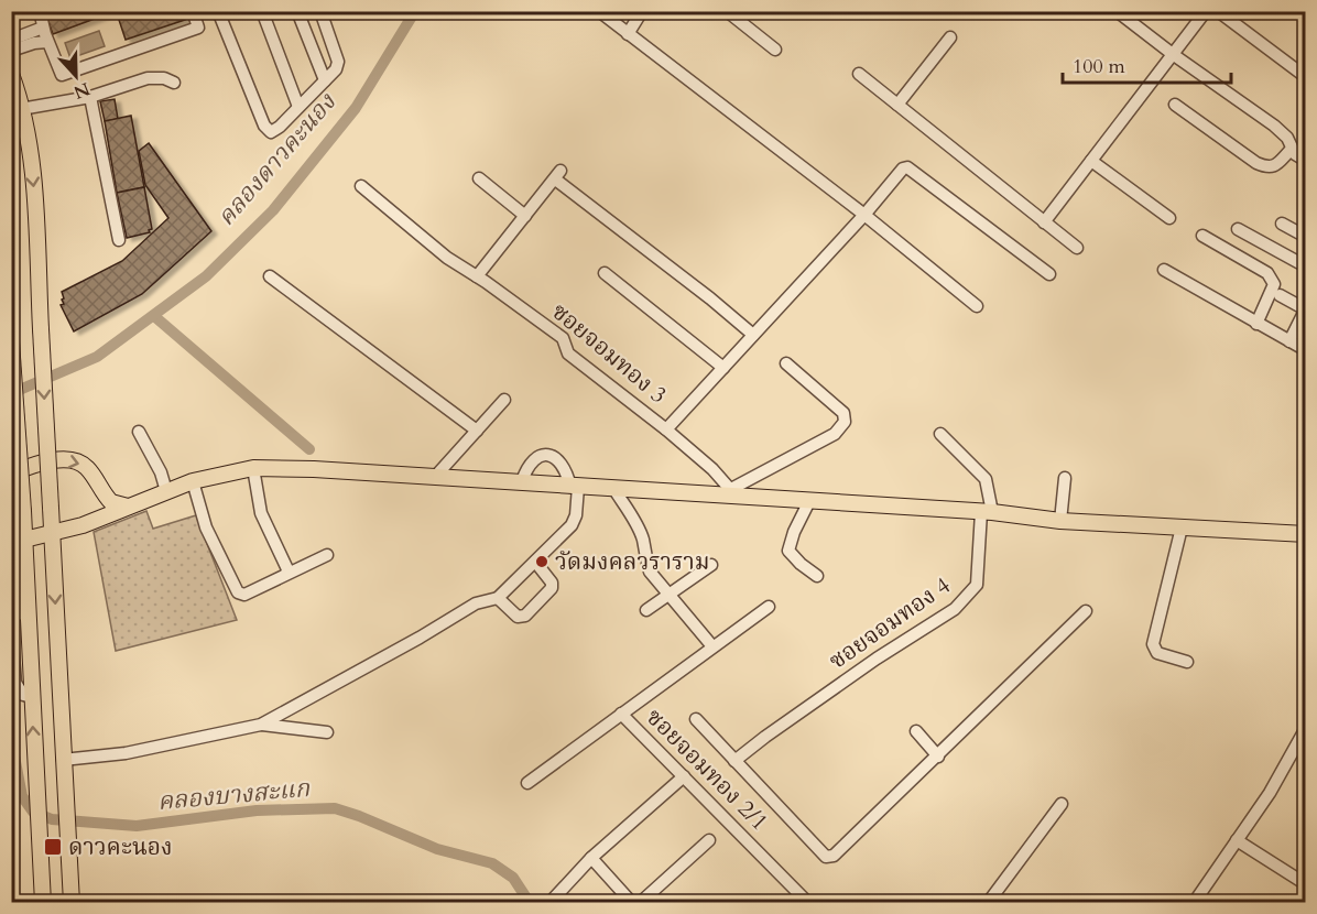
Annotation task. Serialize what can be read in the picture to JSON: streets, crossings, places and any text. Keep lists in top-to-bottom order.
{
  "streets": {
    "street": ["ซอยจอมทอง 3", "ซอยจอมทอง 4", "ซอยจอมทอง 2/1"]
  },
  "water": ["คลองดาวคะนอง", "คลองบางสะแก"],
  "places": {
    "other": ["วัดมงคลวราราม"],
    "transit": ["ดาวคะนอง"]
  },
  "scale_bar": "100 m",
  "north": "bottom"
}
